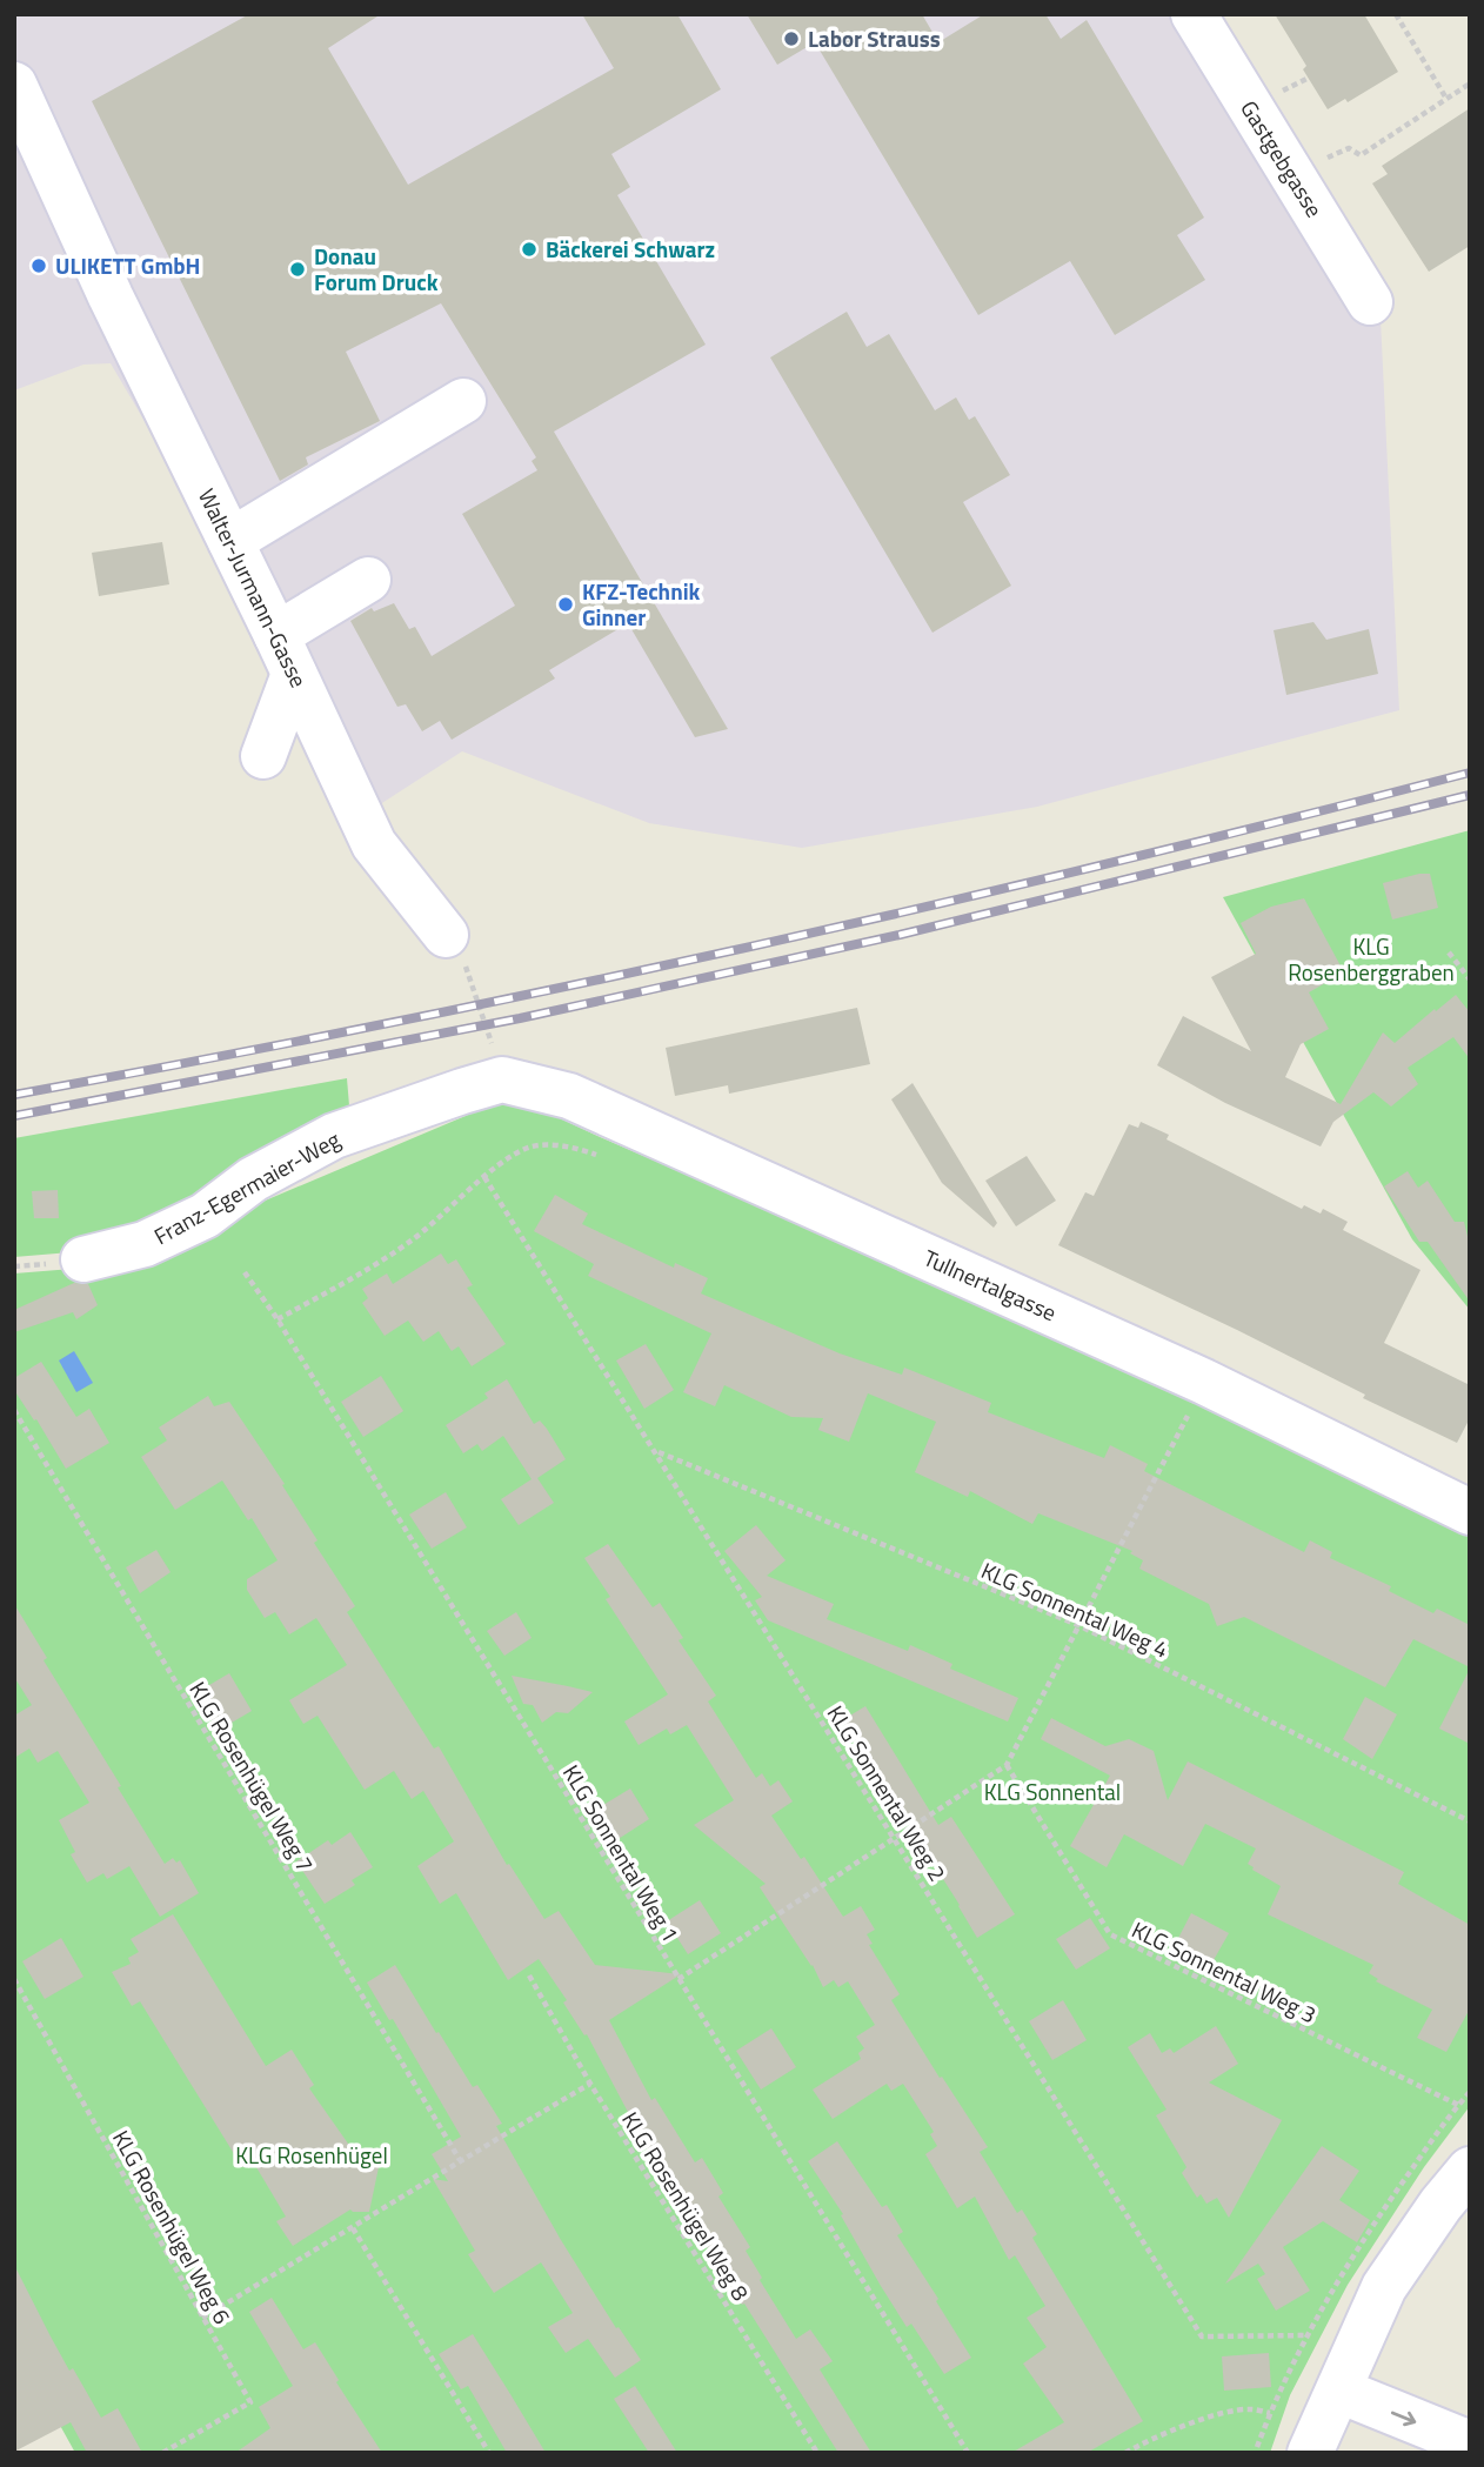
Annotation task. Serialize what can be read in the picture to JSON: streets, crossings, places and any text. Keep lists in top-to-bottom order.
{
  "streets": {
    "street": [
      "Gastgebgasse",
      "Walter-Jurmann-Gasse",
      "Franz-Egermaier-Weg",
      "Tullnertalgasse"
    ],
    "path": [
      "KLG Sonnental Weg 4",
      "KLG Rosenhügel Weg 7",
      "KLG Sonnental Weg 2",
      "KLG Sonnental Weg 1",
      "KLG Sonnental Weg 3",
      "KLG Rosenhügel Weg 8",
      "KLG Rosenhügel Weg 6"
    ]
  },
  "crossings": [
    ["Franz-Egermaier-Weg", "Tullnertalgasse"],
    ["KLG Sonnental Weg 4", "KLG Sonnental Weg 2"],
    ["KLG Sonnental Weg 2", "KLG Sonnental Weg 1"]
  ],
  "parks": ["KLG Rosenberggraben", "KLG Sonnental", "KLG Rosenhügel"],
  "places": [
    "Labor Strauss",
    "Bäckerei Schwarz",
    "ULIKETT GmbH",
    "Donau Forum Druck",
    "KFZ-Technik Ginner"
  ]
}
